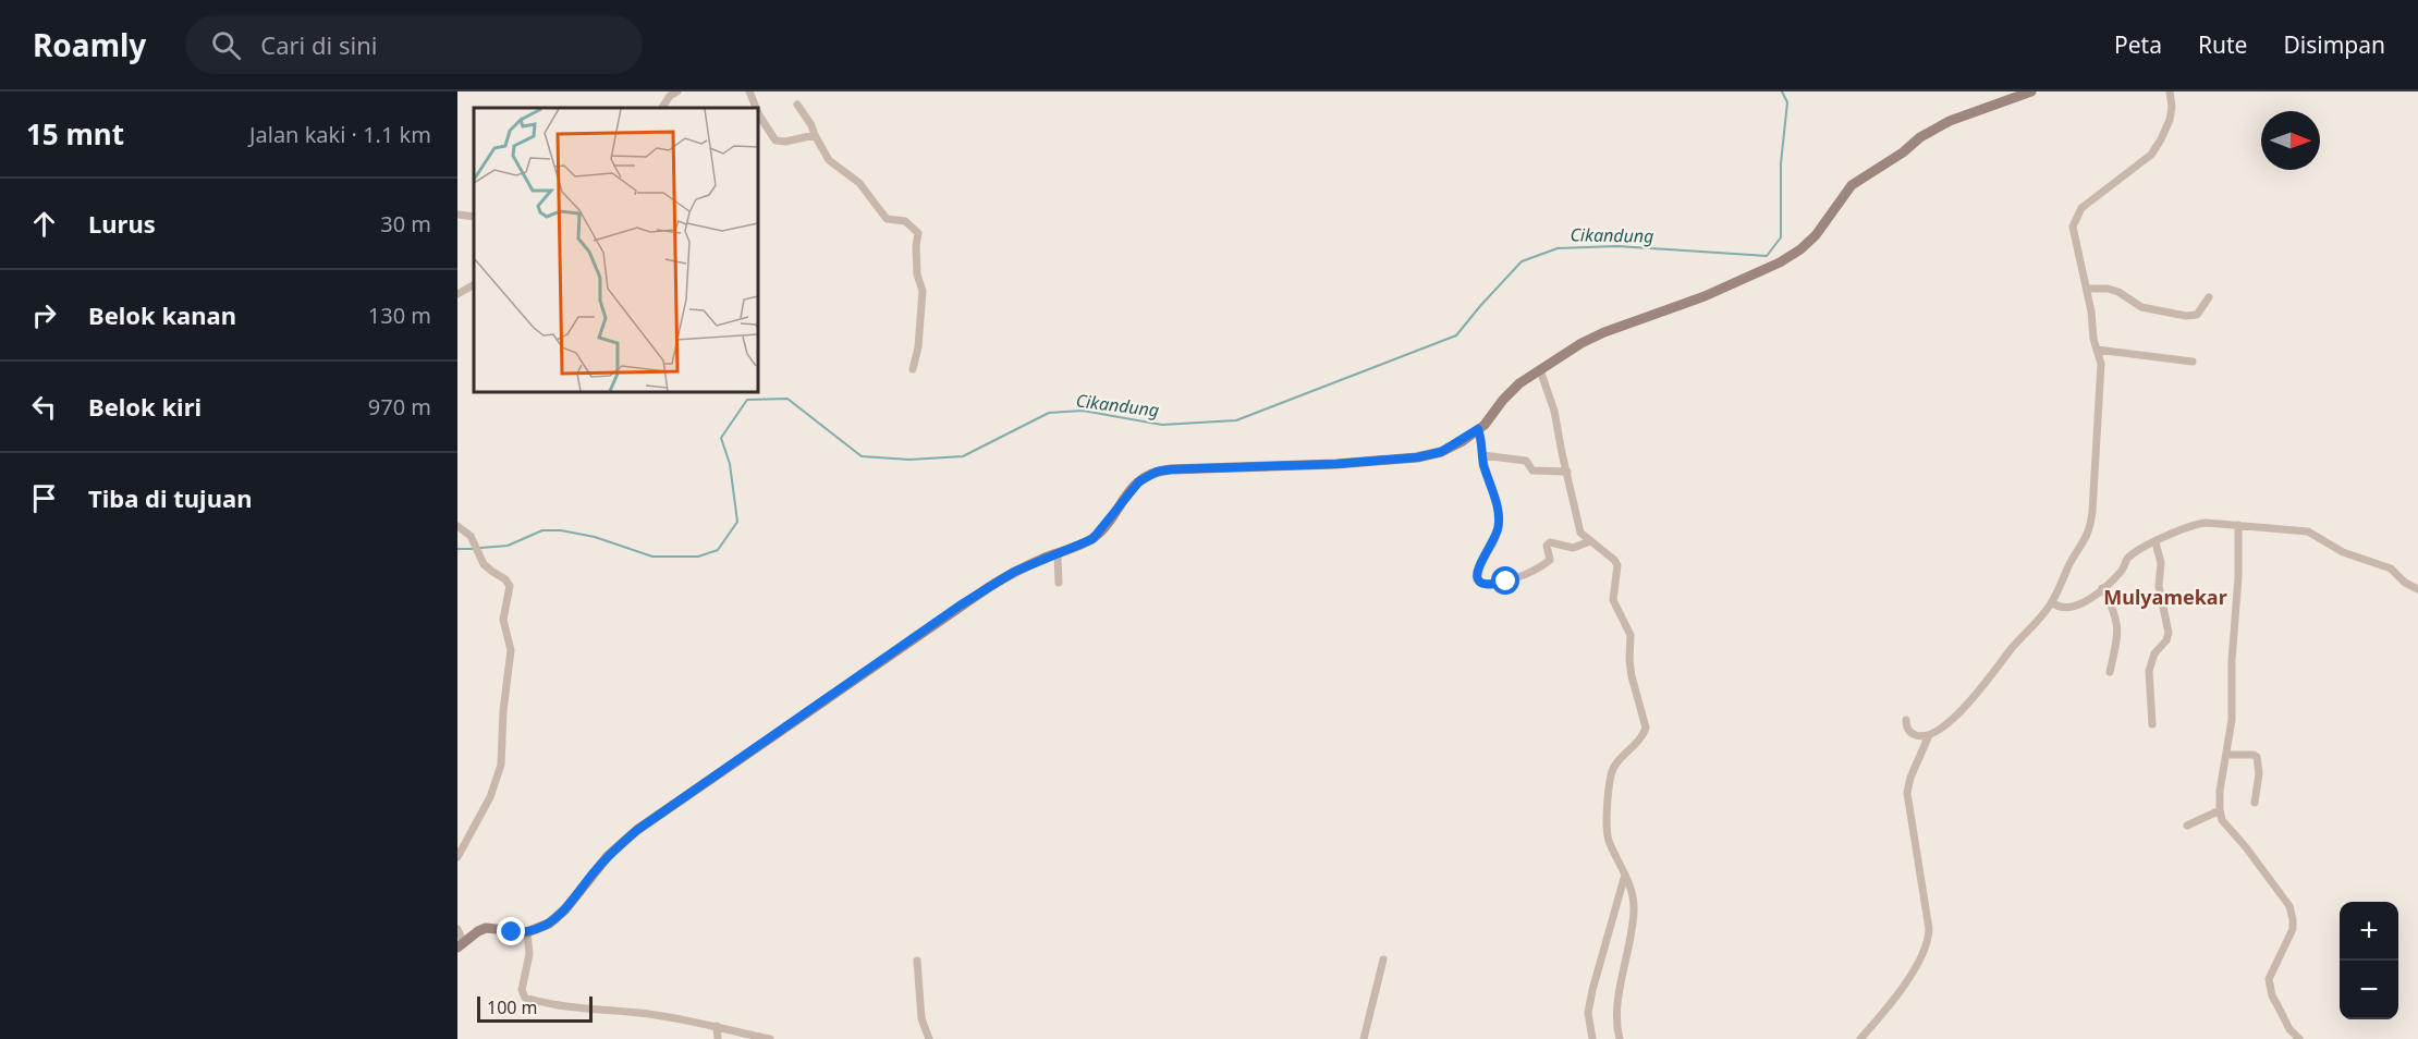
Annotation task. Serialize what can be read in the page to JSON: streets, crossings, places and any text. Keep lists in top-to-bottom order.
{
  "districts": ["Mulyamekar"],
  "water": ["Cikandung"],
  "scale_bar": "100 m",
  "north": "right",
  "page": {
    "header": "Roamly",
    "search": "Cari di sini",
    "nav": ["Peta", "Rute", "Disimpan"],
    "heading": ["15 mnt", "Jalan kaki · 1.1 km"],
    "list": [
      ["Lurus", "30 m"],
      ["Belok kanan", "130 m"],
      ["Belok kiri", "970 m"],
      "Tiba di tujuan"
    ],
    "map_buttons": ["+", "−"],
    "scale": "100 m"
  }
}
